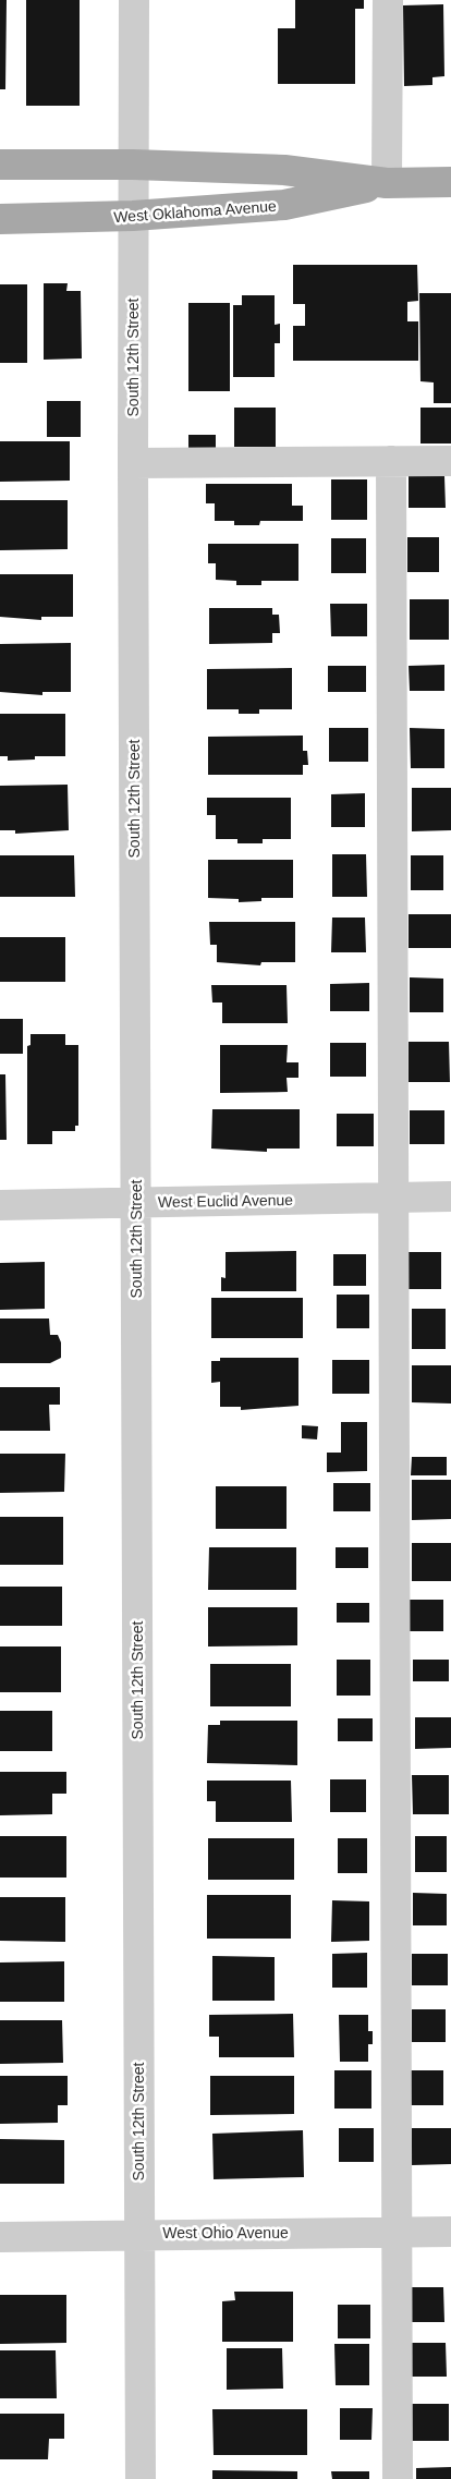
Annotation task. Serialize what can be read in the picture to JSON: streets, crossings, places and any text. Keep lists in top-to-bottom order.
{
  "streets": {
    "main road": ["West Oklahoma Avenue"],
    "street": ["South 12th Street", "West Euclid Avenue", "West Ohio Avenue"]
  },
  "crossings": [
    ["West Oklahoma Avenue", "South 12th Street"],
    ["South 12th Street", "West Euclid Avenue"],
    ["South 12th Street", "West Ohio Avenue"]
  ]
}
